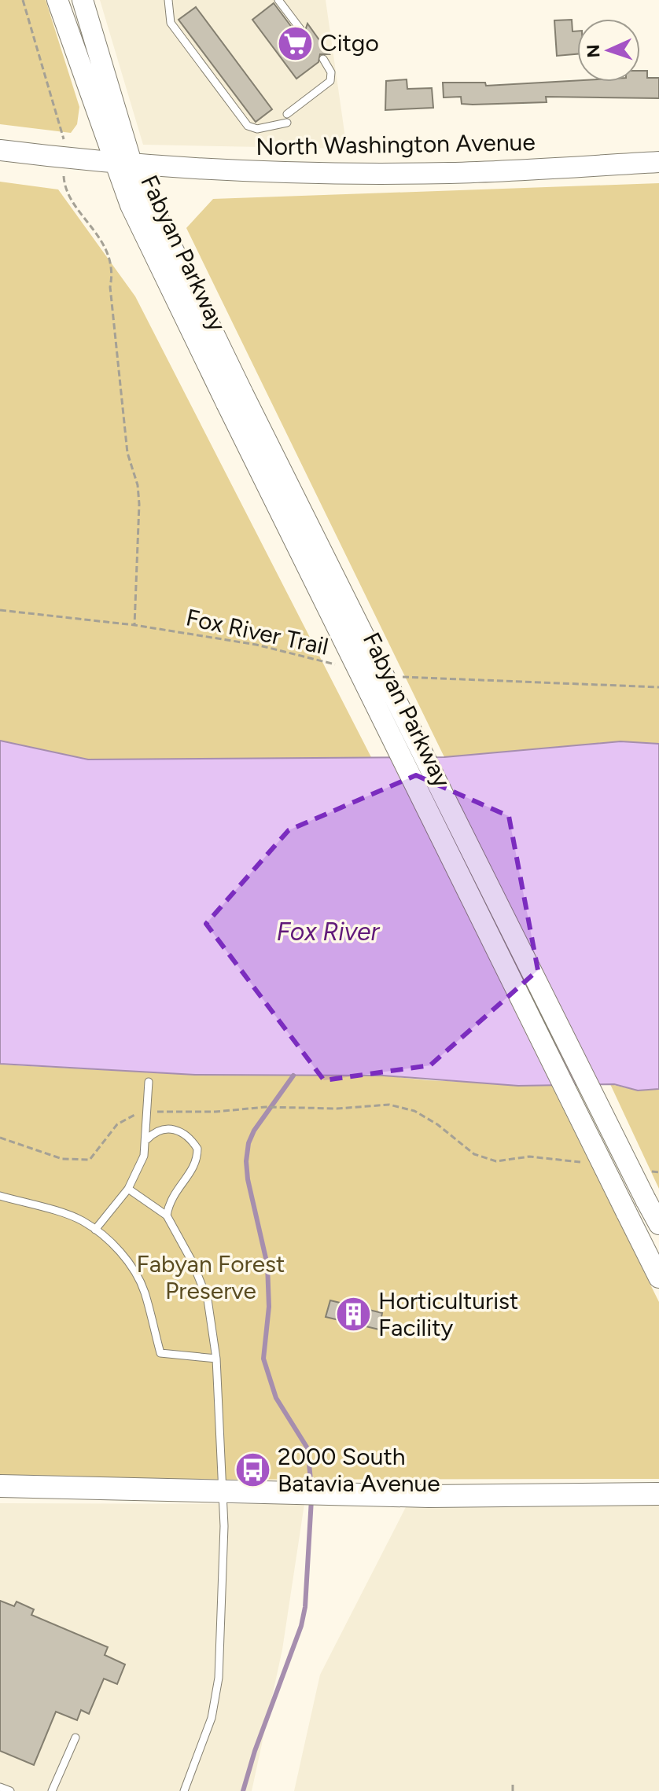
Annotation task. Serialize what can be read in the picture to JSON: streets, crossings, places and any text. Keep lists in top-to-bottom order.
{
  "streets": {
    "main road": ["North Washington Avenue", "Fabyan Parkway"],
    "path": ["Fox River Trail"]
  },
  "crossings": [
    ["North Washington Avenue", "Fabyan Parkway"]
  ],
  "water": ["Fox River"],
  "parks": ["Fabyan Forest Preserve"],
  "places": {
    "supermarket": ["Citgo"],
    "building": ["Horticulturist Facility"],
    "bus stop": ["2000 South Batavia Avenue"]
  },
  "north": "left"
}
